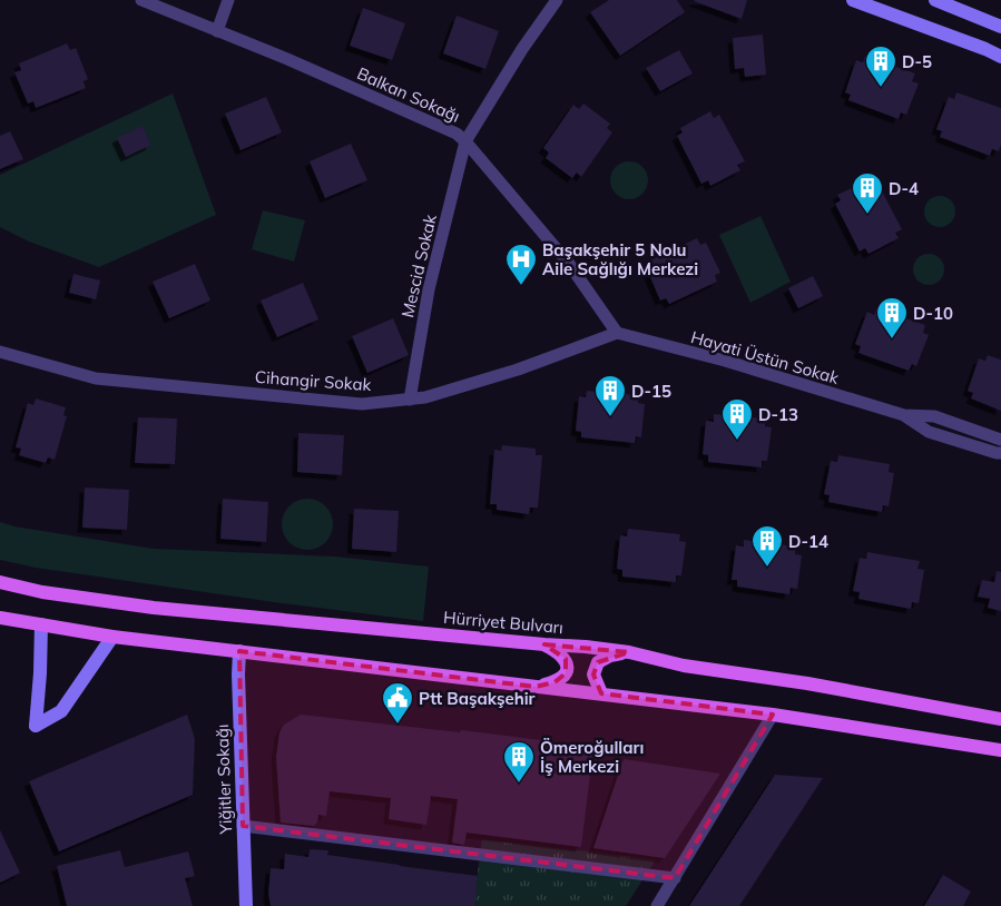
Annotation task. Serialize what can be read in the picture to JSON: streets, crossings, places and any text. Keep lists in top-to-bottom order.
{
  "streets": {
    "main road": ["Hürriyet Bulvarı"],
    "street": [
      "Balkan Sokağı",
      "Mescid Sokak",
      "Hayati Üstün Sokak",
      "Cihangir Sokak",
      "Yiğitler Sokağı"
    ]
  },
  "crossings": [
    ["Balkan Sokağı", "Mescid Sokak"],
    ["Balkan Sokağı", "Hayati Üstün Sokak"],
    ["Balkan Sokağı", "Cihangir Sokak"],
    ["Mescid Sokak", "Cihangir Sokak"],
    ["Hayati Üstün Sokak", "Cihangir Sokak"]
  ],
  "places": {
    "building": [
      "D-5",
      "D-4",
      "D-10",
      "D-15",
      "D-13",
      "D-14",
      "Ömeroğulları İş Merkezi"
    ],
    "hospital": ["Başakşehir 5 Nolu Aile Sağlığı Merkezi"],
    "public building": ["Ptt Başakşehir"]
  }
}
